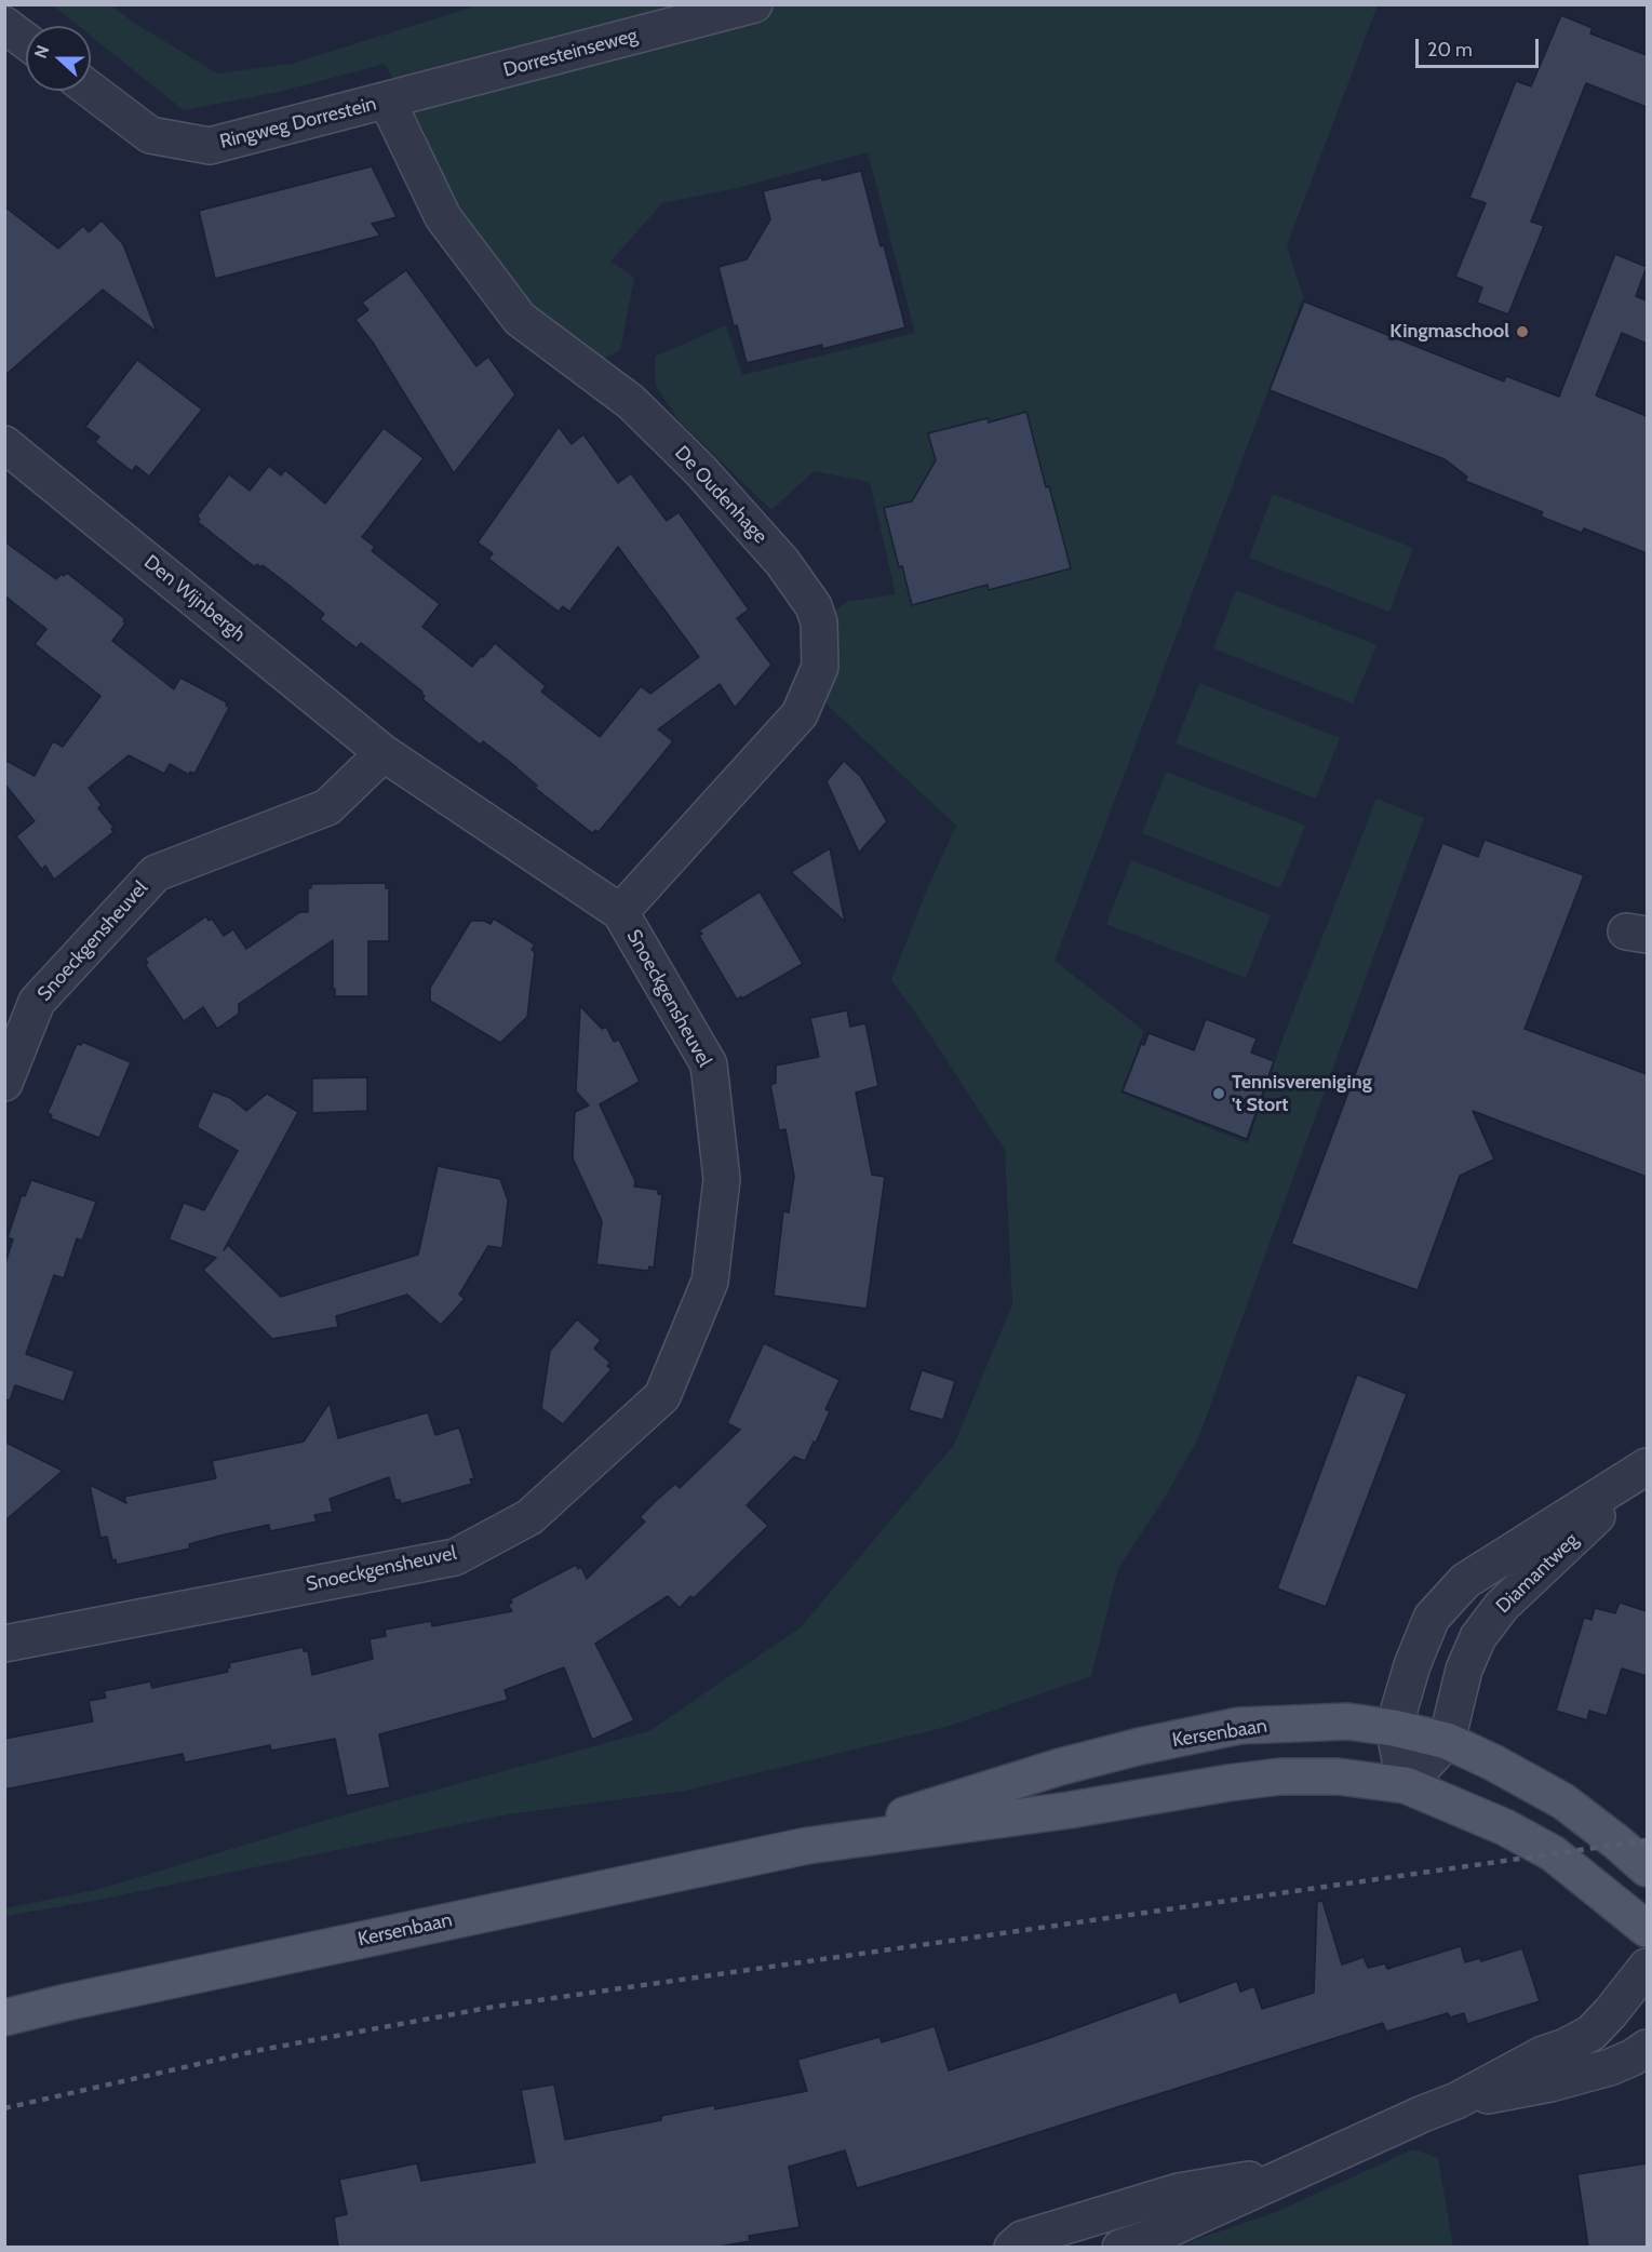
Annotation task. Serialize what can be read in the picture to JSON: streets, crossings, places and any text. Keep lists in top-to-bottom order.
{
  "streets": {
    "main road": ["Kersenbaan"],
    "street": [
      "Dorresteinseweg",
      "Ringweg Dorrestein",
      "De Oudenhage",
      "Den Wijnbergh",
      "Snoeckgensheuvel",
      "Diamantweg"
    ]
  },
  "crossings": [
    ["Dorresteinseweg", "Ringweg Dorrestein"],
    ["Dorresteinseweg", "De Oudenhage"],
    ["Ringweg Dorrestein", "De Oudenhage"],
    ["De Oudenhage", "Snoeckgensheuvel"],
    ["Den Wijnbergh", "Snoeckgensheuvel"],
    ["Diamantweg", "Kersenbaan"]
  ],
  "places": ["Kingmaschool", "Tennisvereniging 't Stort"],
  "scale_bar": "20 m",
  "north": "left"
}
